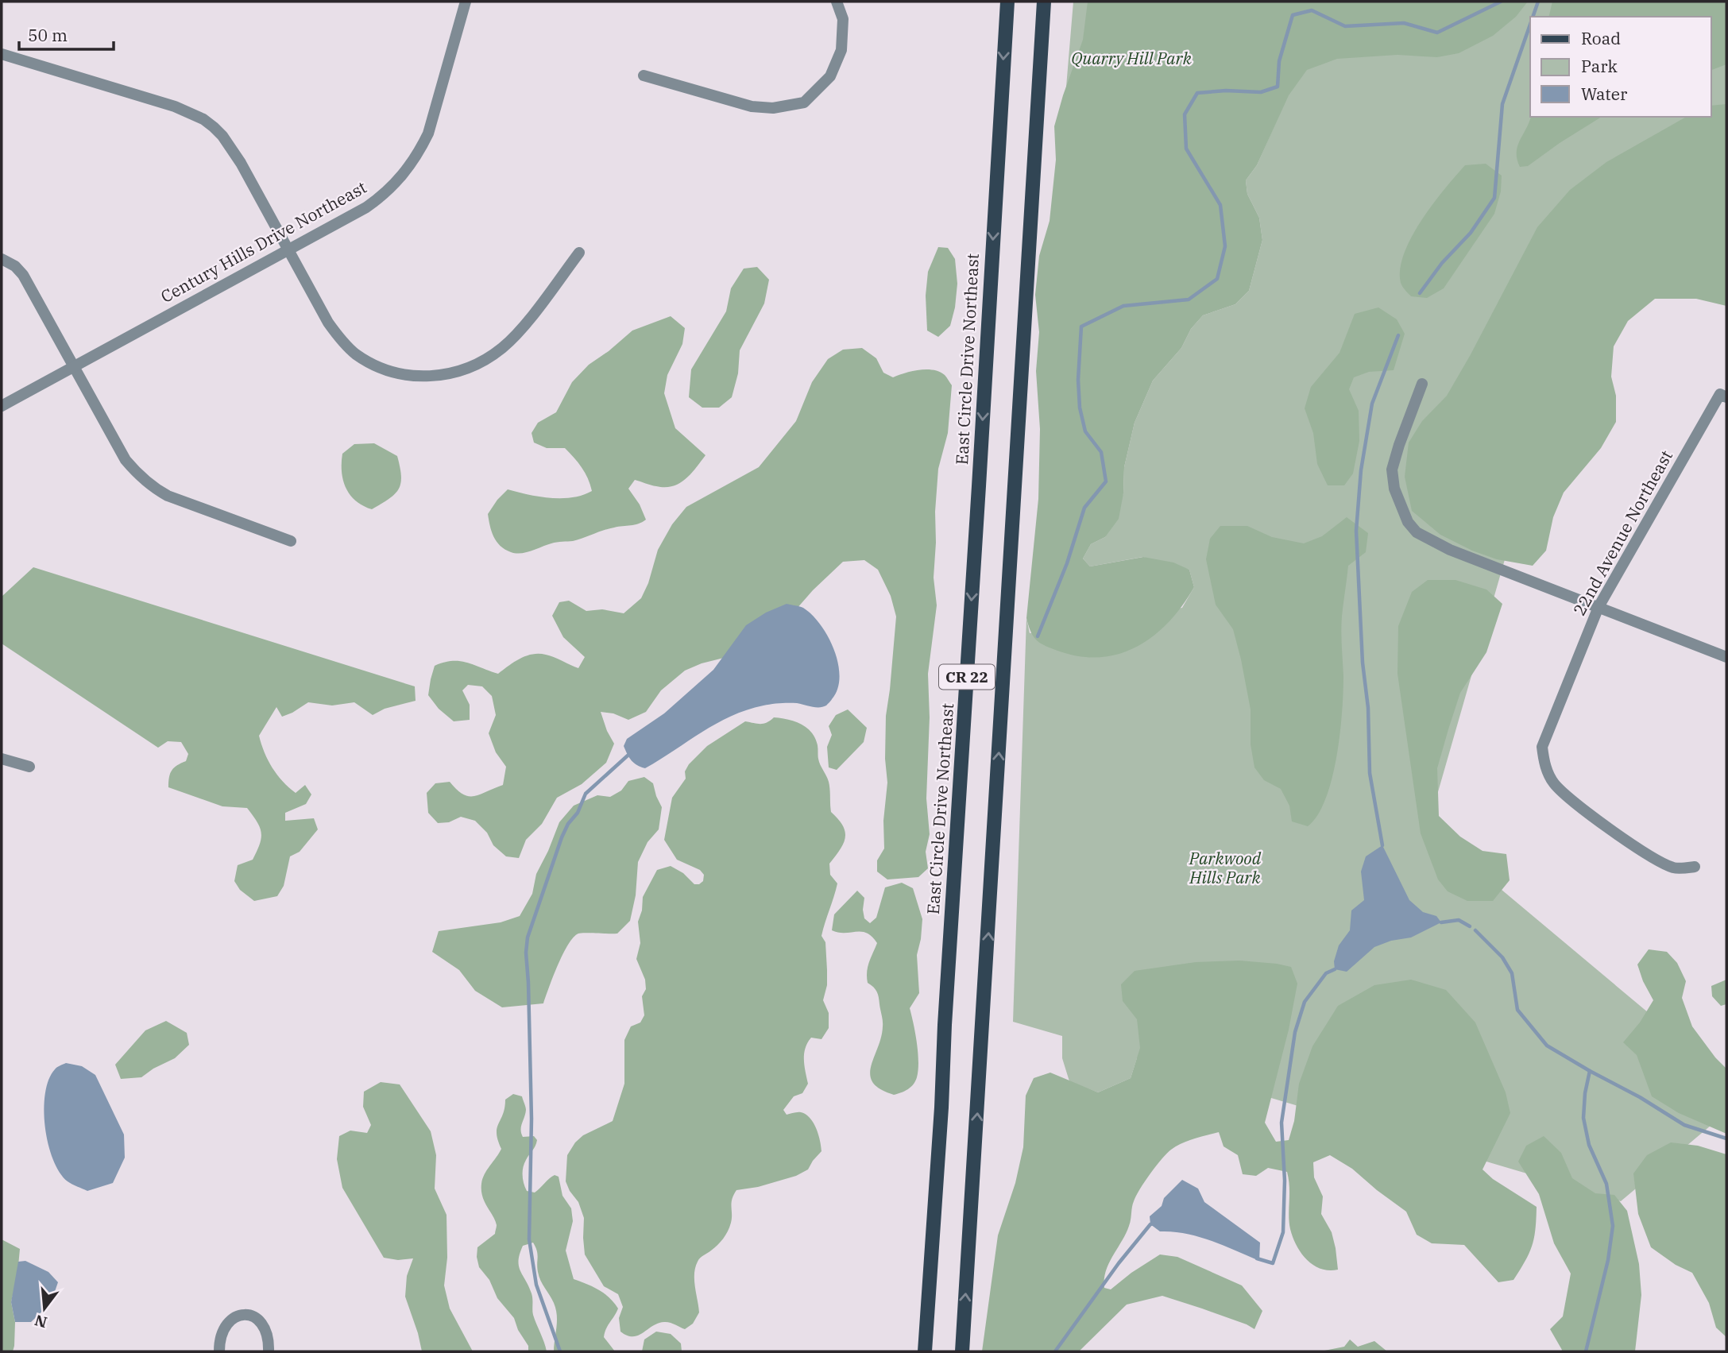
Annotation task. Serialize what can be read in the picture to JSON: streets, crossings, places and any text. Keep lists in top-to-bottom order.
{
  "streets": {
    "main road": ["East Circle Drive Northeast", "CR 22"],
    "street": ["Century Hills Drive Northeast", "22nd Avenue Northeast"]
  },
  "parks": ["Quarry Hill Park", "Parkwood Hills Park"],
  "legend": ["Road", "Park", "Water"],
  "scale_bar": "50 m",
  "north": "bottom"
}
